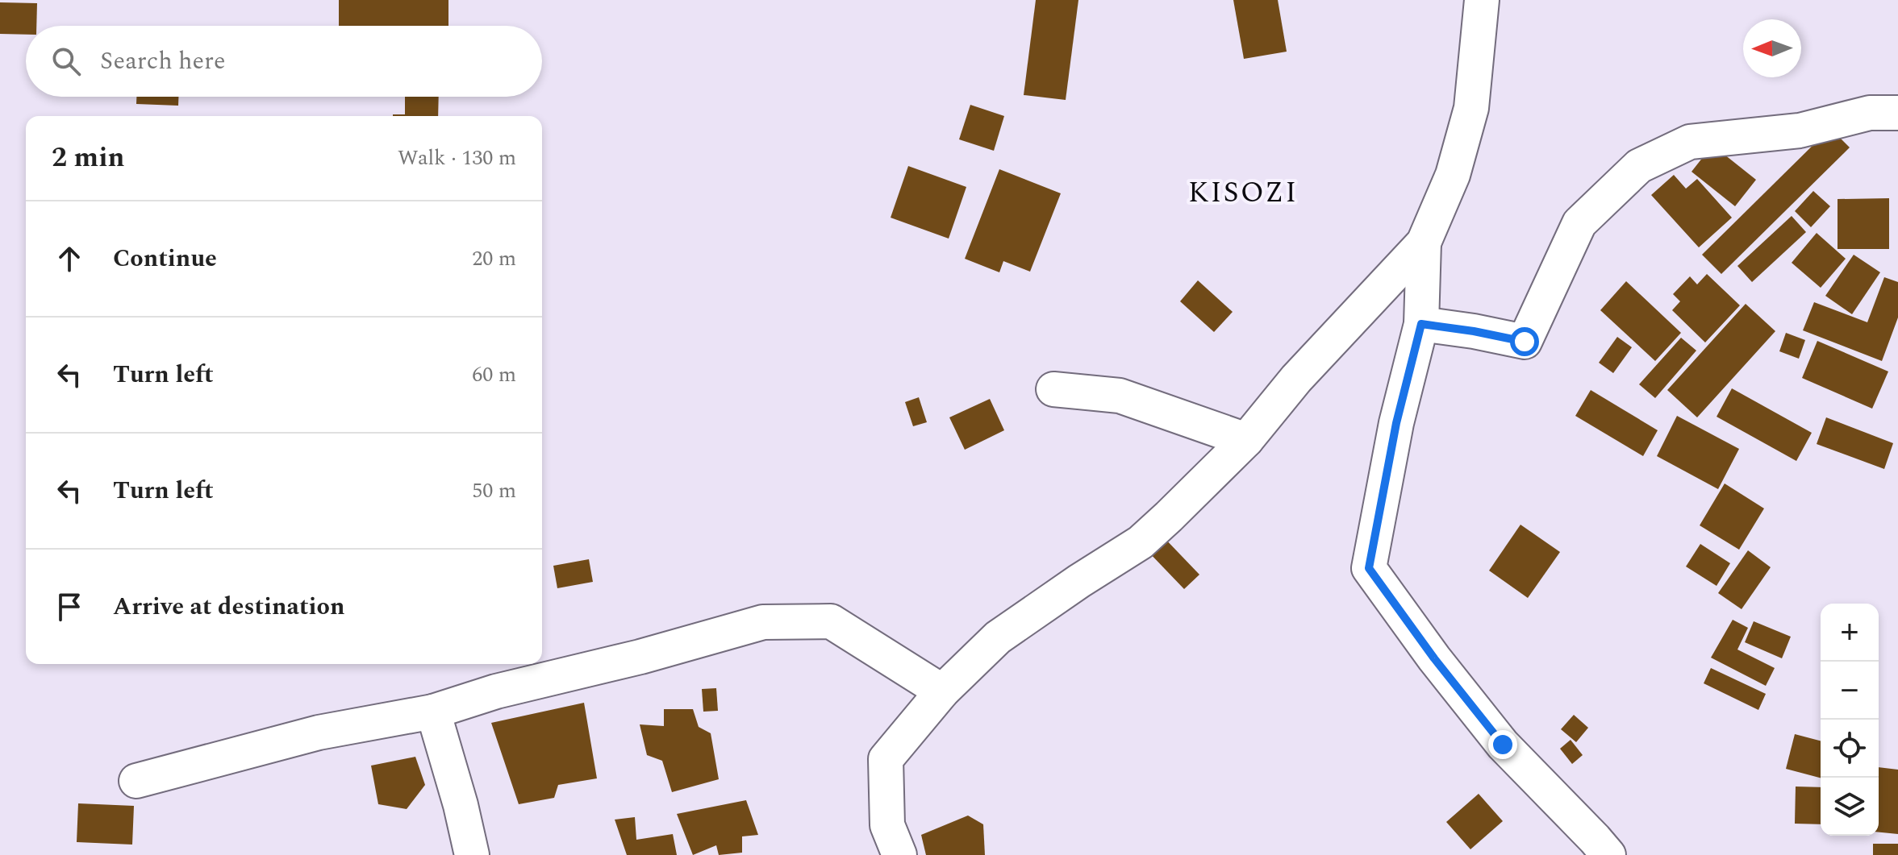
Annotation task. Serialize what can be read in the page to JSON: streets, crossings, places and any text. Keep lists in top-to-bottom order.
{
  "districts": ["KISOZI"],
  "north": "left",
  "page": {
    "search": "Search here",
    "heading": ["2 min", "Walk · 130 m"],
    "list": [
      ["Continue", "20 m"],
      ["Turn left", "60 m"],
      ["Turn left", "50 m"],
      "Arrive at destination"
    ],
    "map_buttons": ["+", "−"]
  }
}
